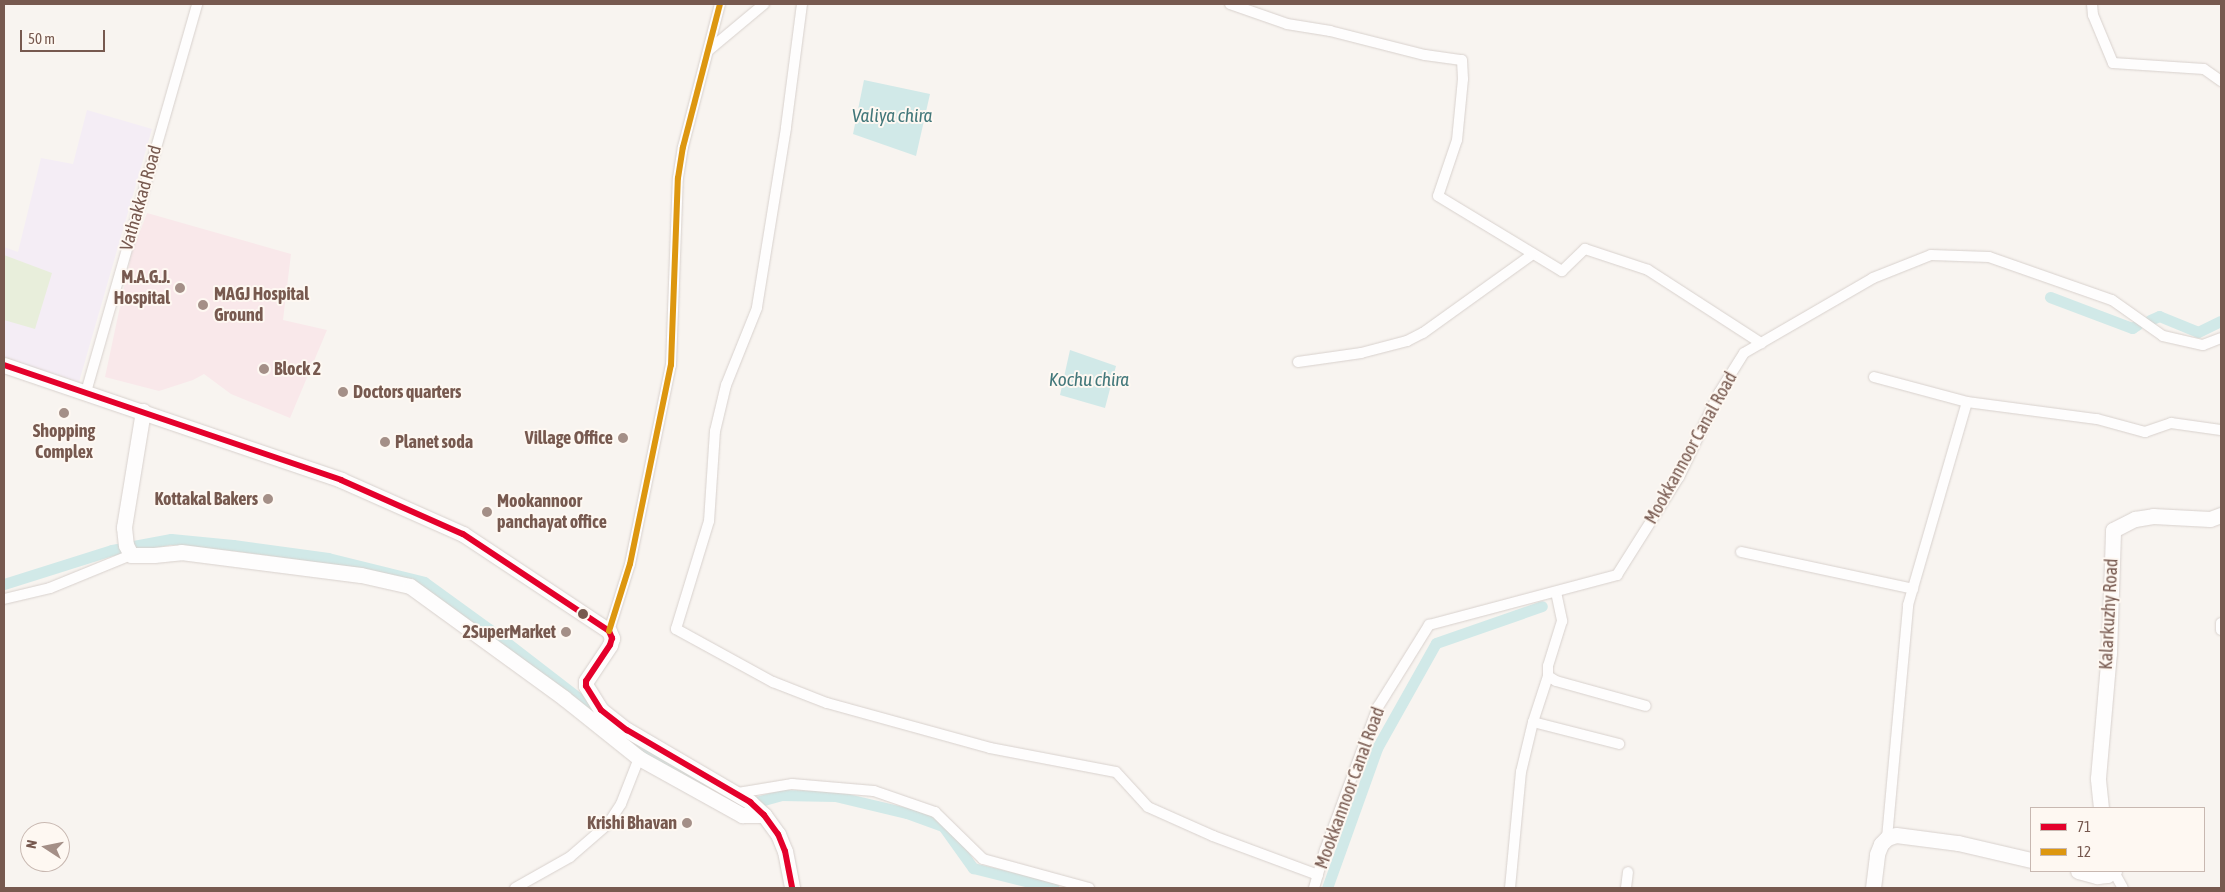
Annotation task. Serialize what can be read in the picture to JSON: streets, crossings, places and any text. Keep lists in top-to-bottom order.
{
  "streets": {
    "main road": ["Kalarkuzhy Road"],
    "street": ["Vathakkad Road", "Mookkannoor Canal Road"]
  },
  "water": ["Valiya chira", "Kochu chira"],
  "places": [
    "M.A.G.J. Hospital",
    "MAGJ Hospital Ground",
    "Block 2",
    "Doctors quarters",
    "Shopping Complex",
    "Village Office",
    "Planet soda",
    "Kottakal Bakers",
    "Mookannoor panchayat office",
    "2SuperMarket",
    "Krishi Bhavan"
  ],
  "lines": ["transit line 12", "transit line 71"],
  "legend": ["71", "12"],
  "scale_bar": "50 m",
  "north": "left"
}
